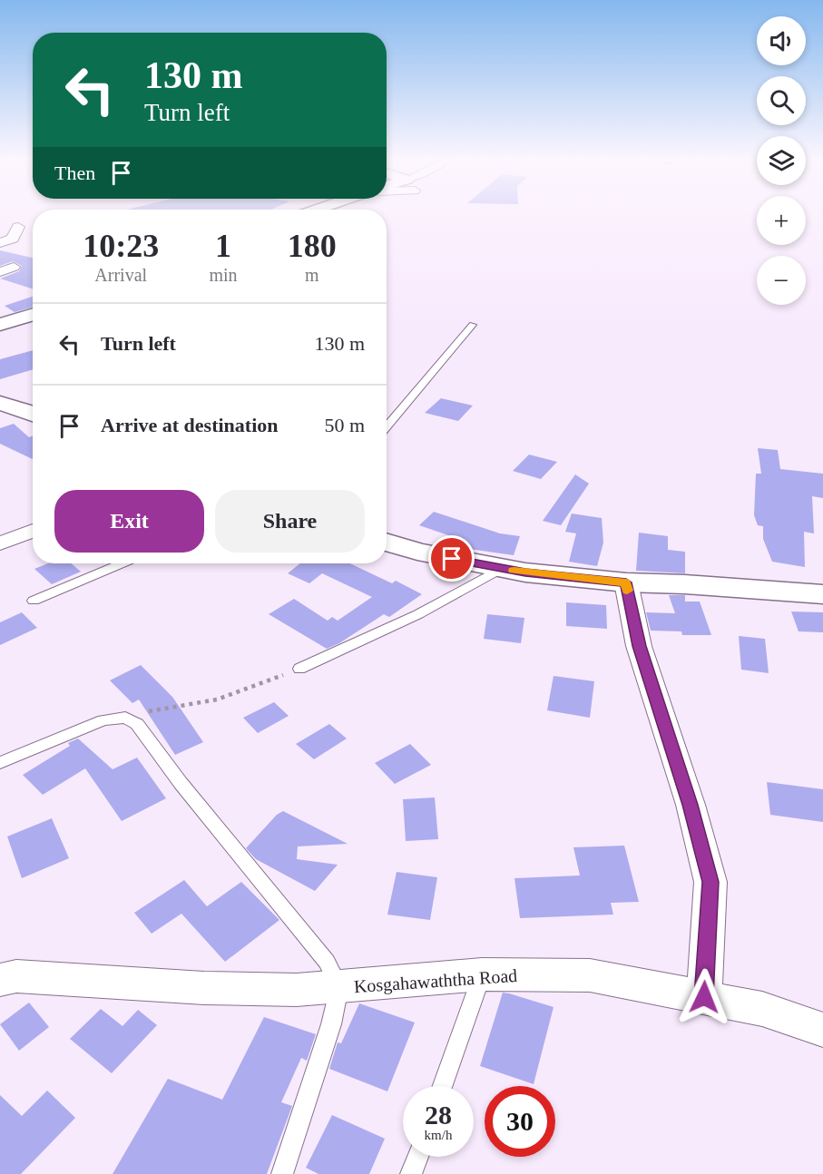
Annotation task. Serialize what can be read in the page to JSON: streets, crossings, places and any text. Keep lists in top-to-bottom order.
{
  "streets": {
    "street": ["Kosgahawaththa Road"]
  },
  "page": {
    "map_buttons": ["+", "−"],
    "turn": ["130 m", "Turn left"],
    "then": "Then",
    "eta": [
      "10:23",
      "Arrival",
      "1",
      "min",
      "180",
      "m"
    ],
    "list": [
      {
        "name": "Turn left",
        "value": "130 m"
      },
      {
        "name": "Arrive at destination",
        "value": "50 m"
      }
    ],
    "buttons": ["Exit", "Share"],
    "speed": "28 km/h",
    "limit": "30"
  }
}
